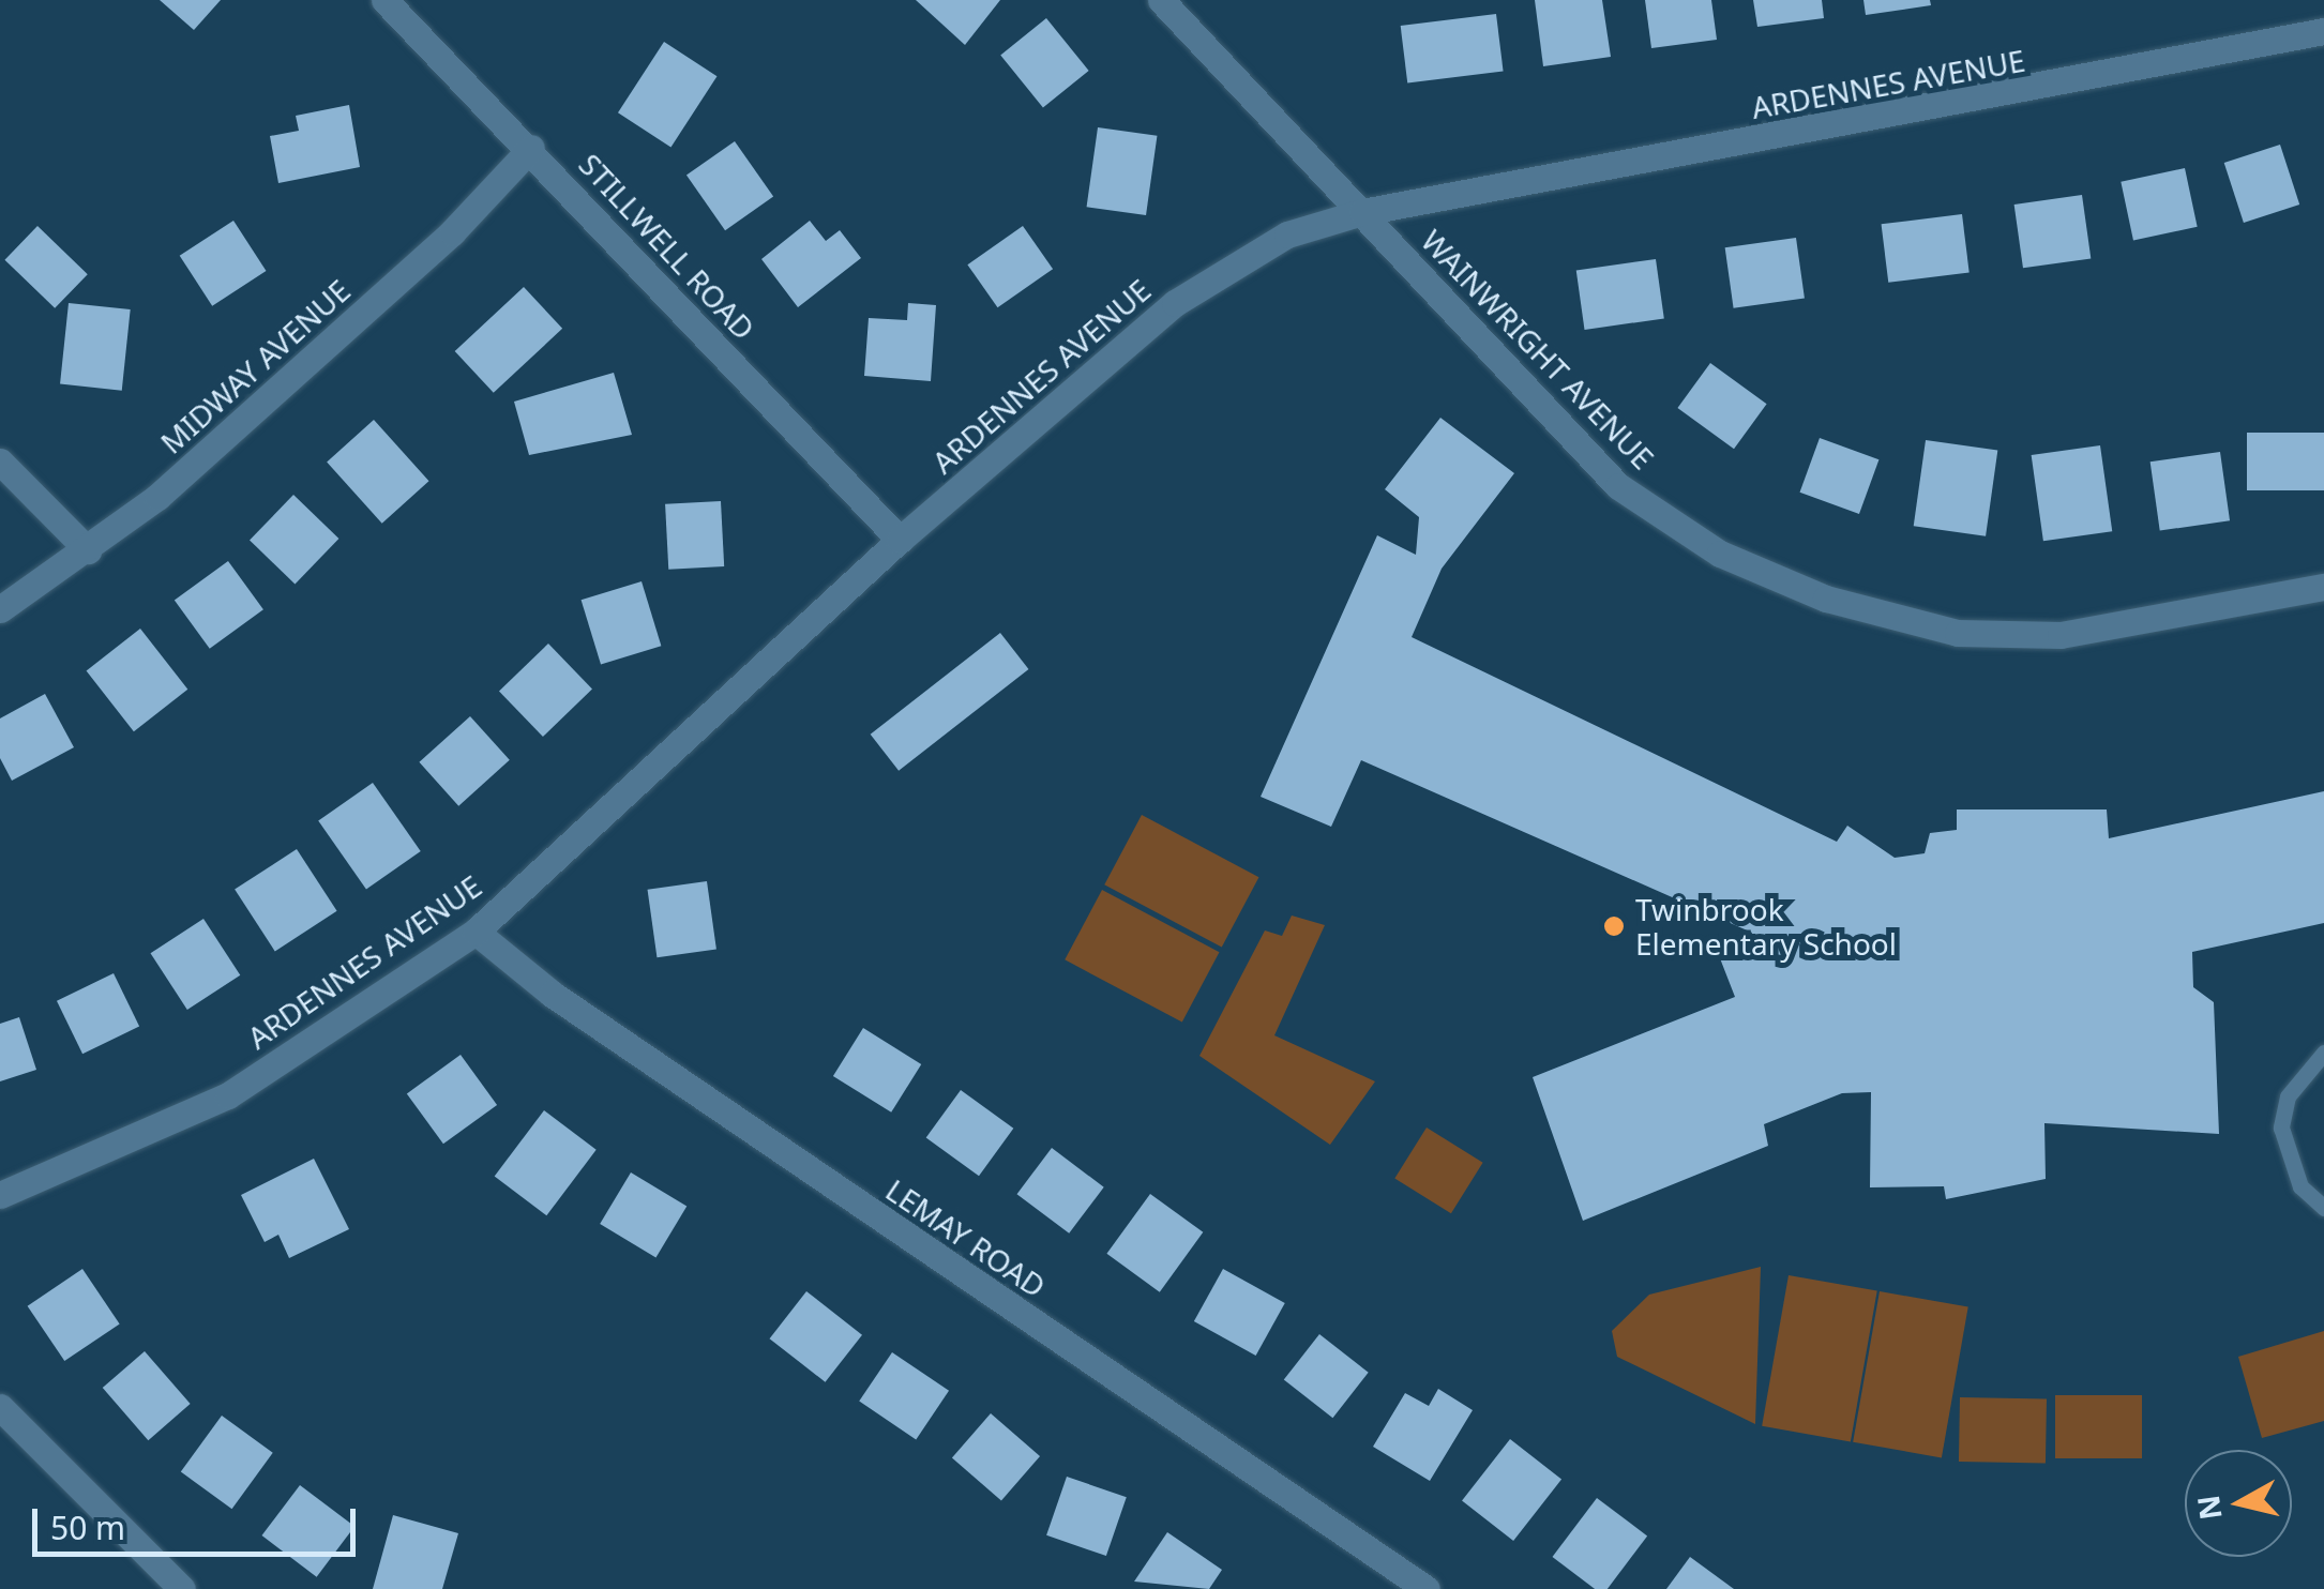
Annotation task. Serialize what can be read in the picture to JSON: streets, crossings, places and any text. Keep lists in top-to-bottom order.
{
  "streets": {
    "street": [
      "ARDENNES AVENUE",
      "STILLWELL ROAD",
      "WAINWRIGHT AVENUE",
      "MIDWAY AVENUE",
      "LEMAY ROAD"
    ]
  },
  "crossings": [
    ["ARDENNES AVENUE", "STILLWELL ROAD"],
    ["ARDENNES AVENUE", "WAINWRIGHT AVENUE"],
    ["ARDENNES AVENUE", "LEMAY ROAD"],
    ["STILLWELL ROAD", "MIDWAY AVENUE"]
  ],
  "places": ["Twinbrook Elementary School"],
  "scale_bar": "50 m",
  "north": "left"
}
